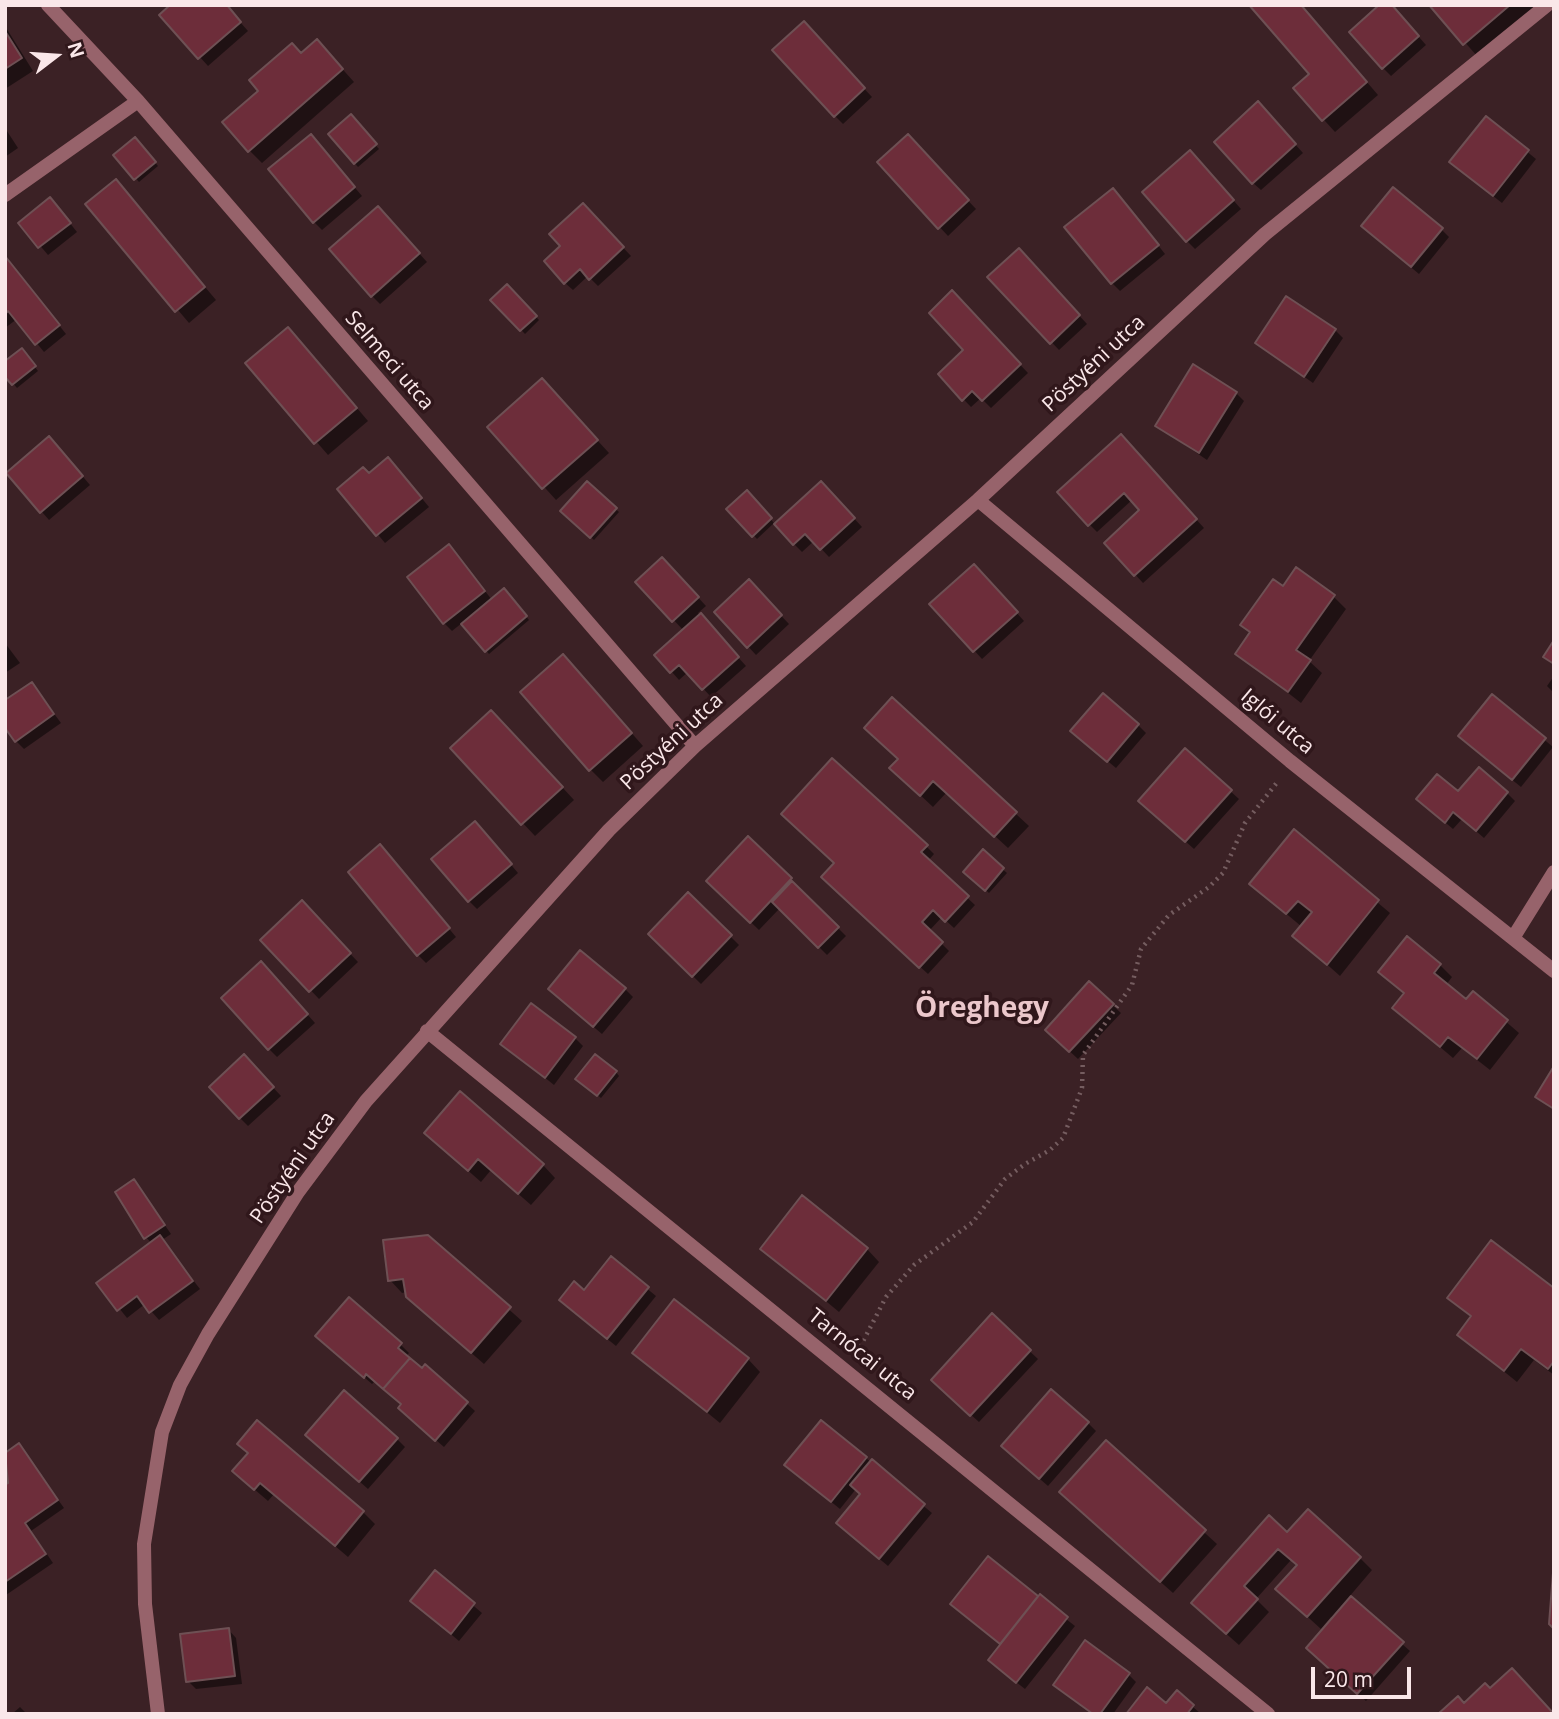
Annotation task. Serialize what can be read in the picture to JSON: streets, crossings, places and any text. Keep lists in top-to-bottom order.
{
  "streets": {
    "street": [
      "Selmeci utca",
      "Pöstyéni utca",
      "Iglói utca",
      "Tarnócai utca"
    ]
  },
  "crossings": [
    ["Selmeci utca", "Pöstyéni utca"],
    ["Pöstyéni utca", "Iglói utca"],
    ["Pöstyéni utca", "Tarnócai utca"]
  ],
  "districts": ["Öreghegy"],
  "scale_bar": "20 m",
  "north": "right"
}
